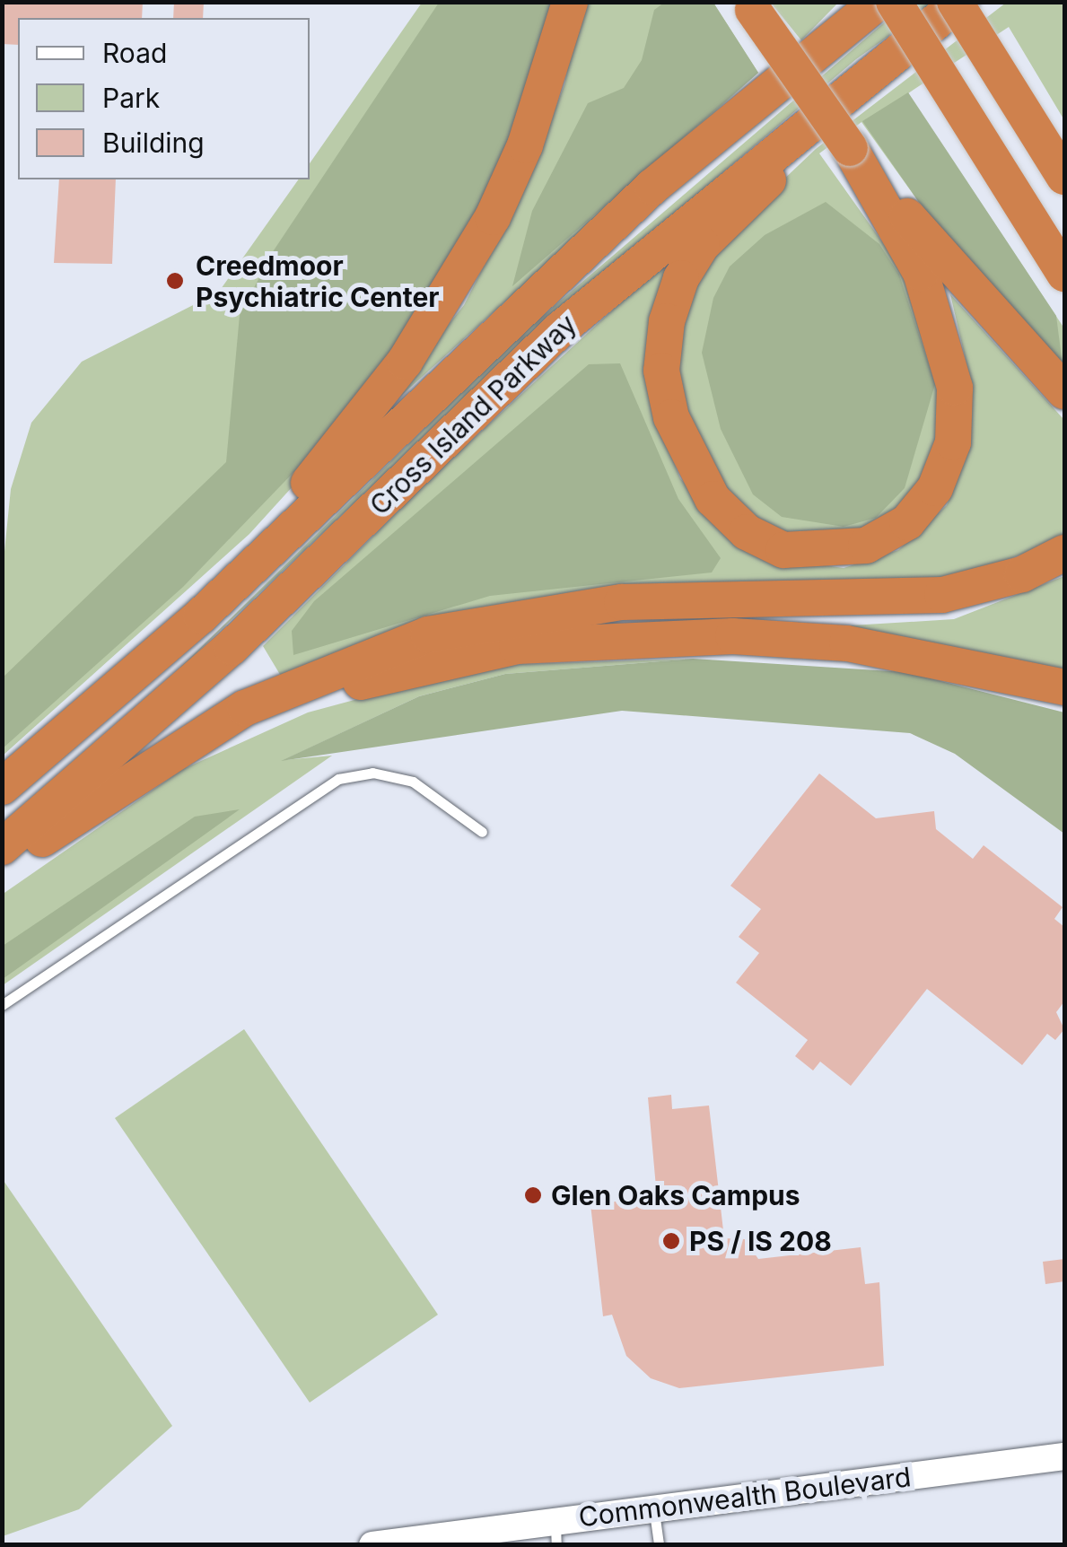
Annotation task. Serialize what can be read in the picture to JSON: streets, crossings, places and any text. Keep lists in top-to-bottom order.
{
  "streets": {
    "highway": ["Cross Island Parkway"],
    "street": ["Commonwealth Boulevard"]
  },
  "places": ["Creedmoor Psychiatric Center", "Glen Oaks Campus", "PS / IS 208"],
  "legend": ["Road", "Park", "Building"]
}
